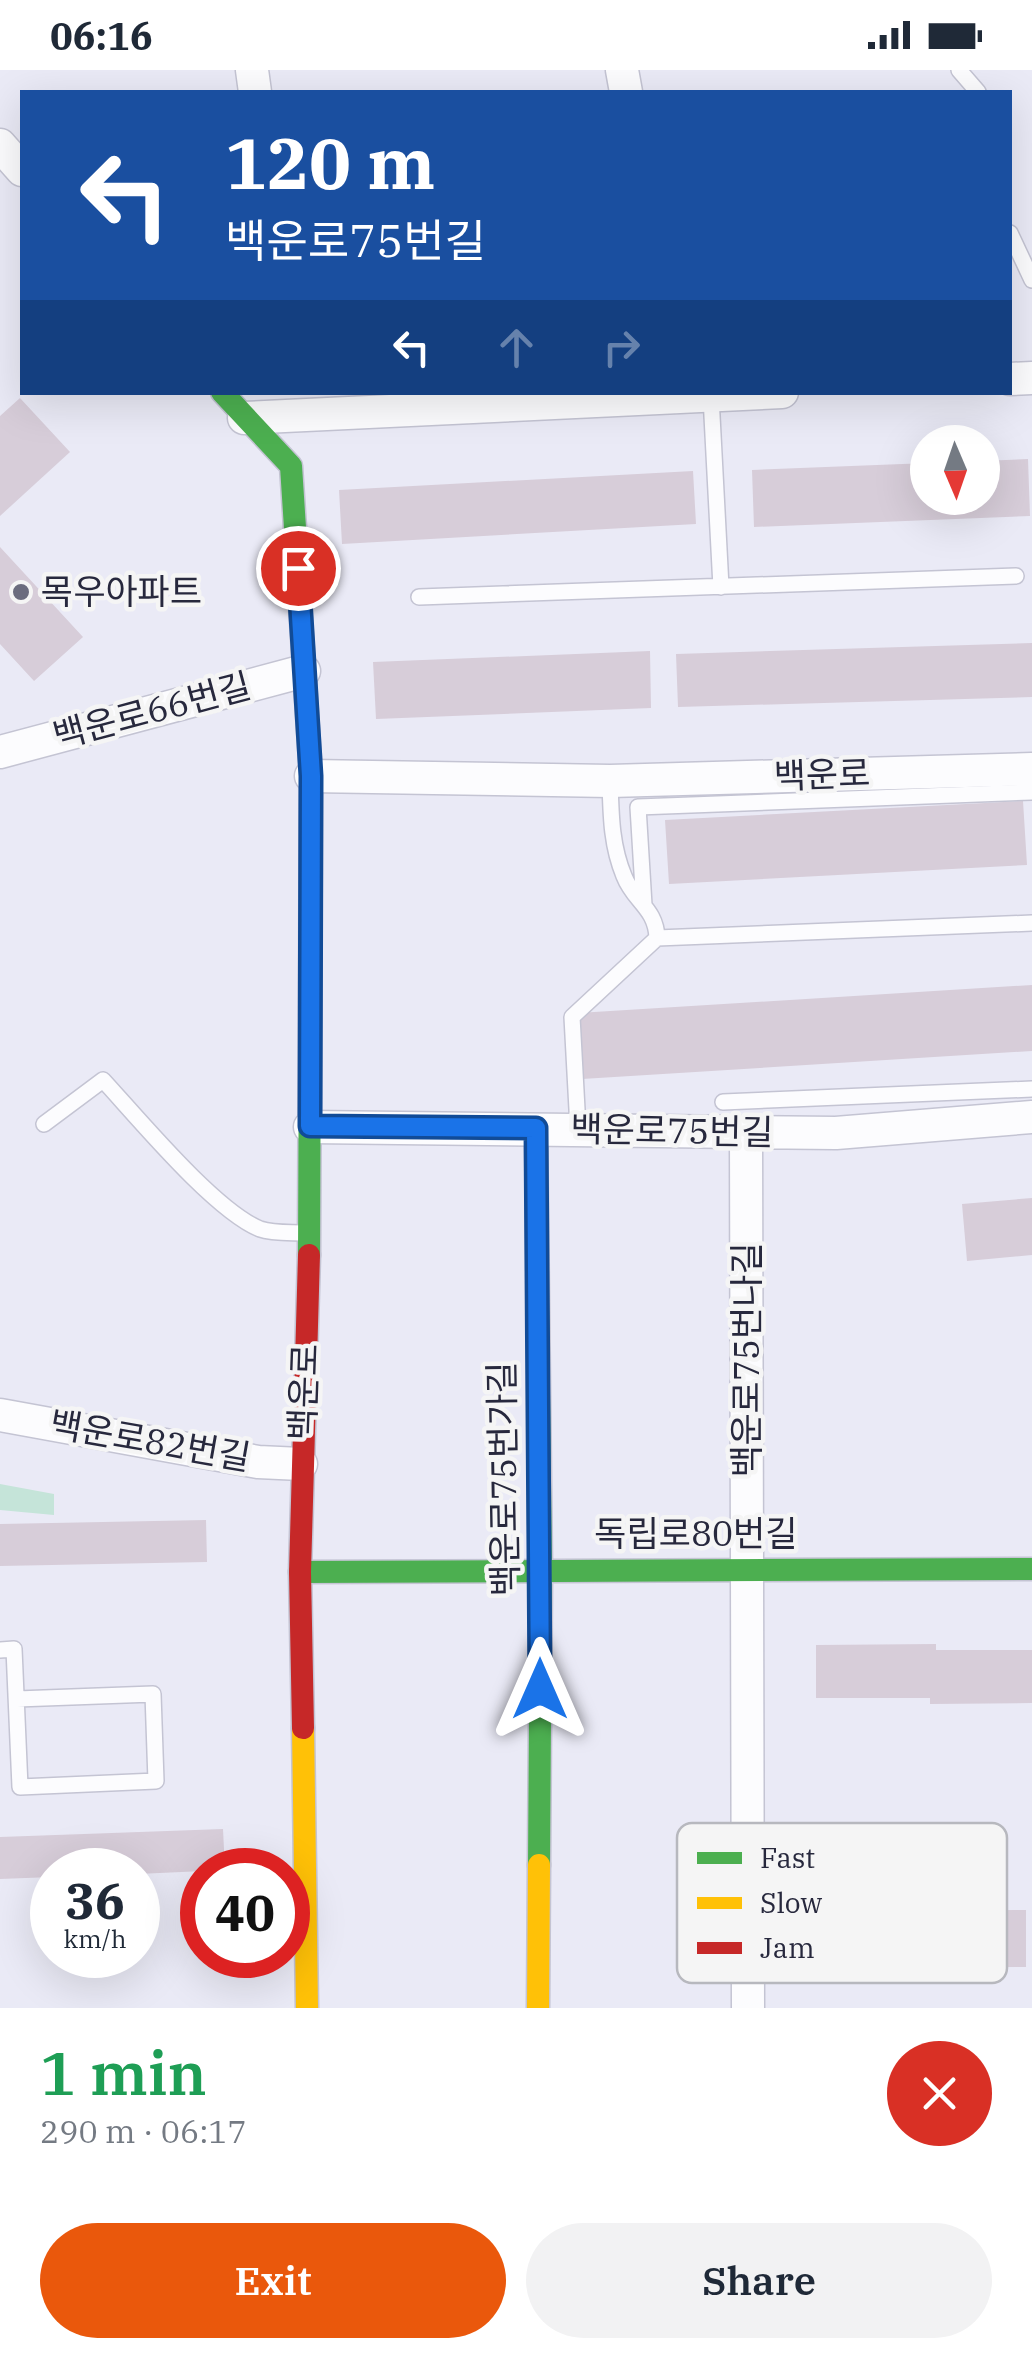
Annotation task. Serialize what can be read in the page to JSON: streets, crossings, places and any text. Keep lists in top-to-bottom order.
{
  "streets": {
    "street": [
      "백운로66번길",
      "백운로",
      "백운로75번길",
      "백운로75번나길",
      "백운로82번길",
      "백운로75번가길",
      "독립로80번길"
    ]
  },
  "crossings": [
    ["백운로66번길", "백운로"],
    ["백운로", "백운로75번길"],
    ["백운로", "백운로82번길"],
    ["백운로", "독립로80번길"],
    ["백운로75번길", "백운로75번나길"],
    ["백운로75번길", "백운로75번가길"],
    ["백운로75번나길", "독립로80번길"],
    ["백운로75번가길", "독립로80번길"]
  ],
  "places": ["목우아파트"],
  "legend": ["Fast", "Slow", "Jam"],
  "north": "bottom",
  "page": {
    "status": "06:16",
    "turn": ["120 m", "백운로75번길"],
    "speed": "36 km/h",
    "limit": "40",
    "heading": ["1 min", "290 m · 06:17"],
    "buttons": ["Exit", "Share"]
  }
}
